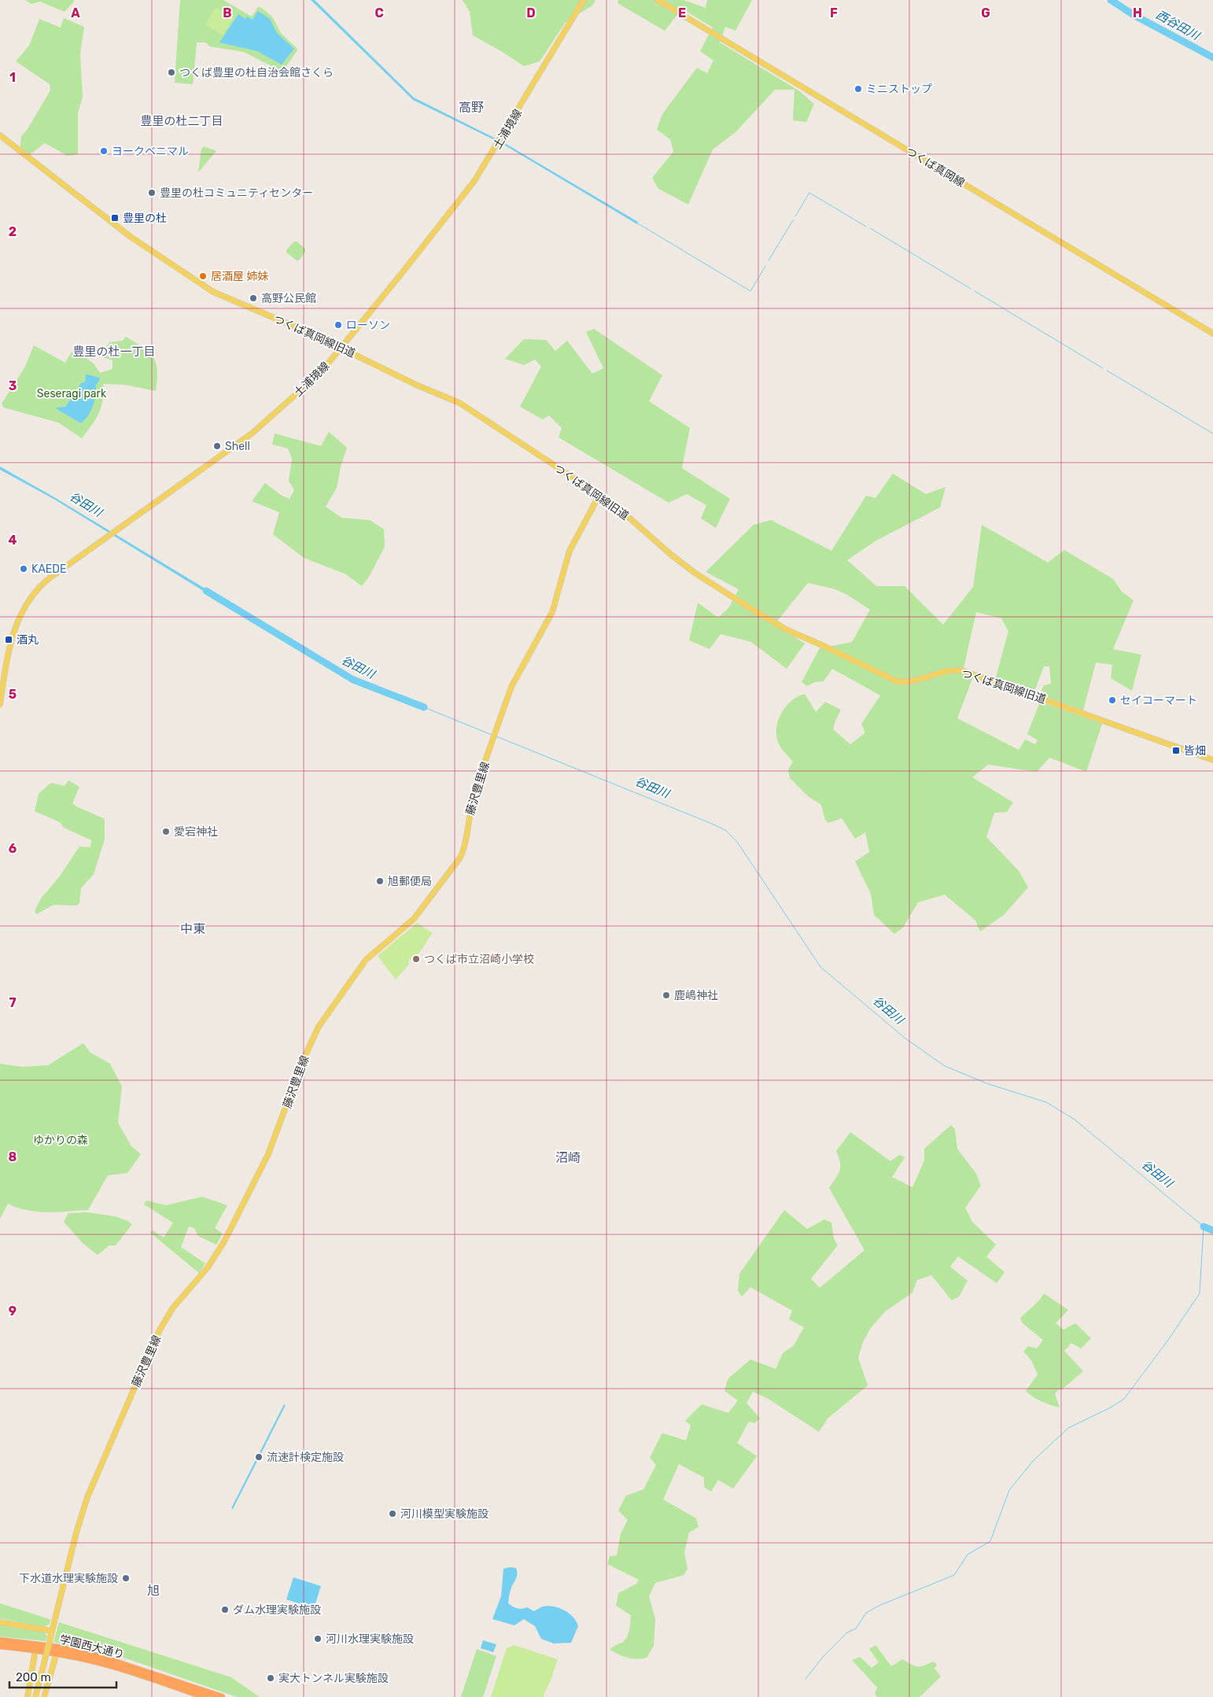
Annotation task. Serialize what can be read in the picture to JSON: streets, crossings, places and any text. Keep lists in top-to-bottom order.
{
  "streets": {
    "highway": ["学園西大通り"],
    "main road": [
      "土浦境線",
      "つくば真岡線",
      "つくば真岡線旧道",
      "藤沢豊里線"
    ]
  },
  "crossings": [
    ["土浦境線", "つくば真岡線旧道"],
    ["つくば真岡線旧道", "藤沢豊里線"]
  ],
  "districts": [
    "高野",
    "豊里の杜二丁目",
    "豊里の杜一丁目",
    "中東",
    "沼崎",
    "旭"
  ],
  "water": ["西谷田川", "谷田川"],
  "parks": ["Seseragi park", "ゆかりの森"],
  "places": {
    "other": [
      "つくば豊里の杜自治会館さくら",
      "ミニストップ",
      "ヨークベニマル",
      "豊里の杜コミュニティセンター",
      "居酒屋 姉妹",
      "高野公民館",
      "ローソン",
      "Shell",
      "KAEDE",
      "セイコーマート",
      "愛宕神社",
      "旭郵便局",
      "つくば市立沼崎小学校",
      "鹿嶋神社",
      "流速計検定施設",
      "河川模型実験施設",
      "下水道水理実験施設",
      "ダム水理実験施設",
      "河川水理実験施設",
      "実大トンネル実験施設"
    ],
    "transit": ["豊里の杜", "酒丸", "皆畑"]
  },
  "scale_bar": "200 m",
  "grid": {
    "columns": [
      "A",
      "B",
      "C",
      "D",
      "E",
      "F",
      "G",
      "H"
    ],
    "rows": [
      "1",
      "2",
      "3",
      "4",
      "5",
      "6",
      "7",
      "8",
      "9"
    ]
  }
}
